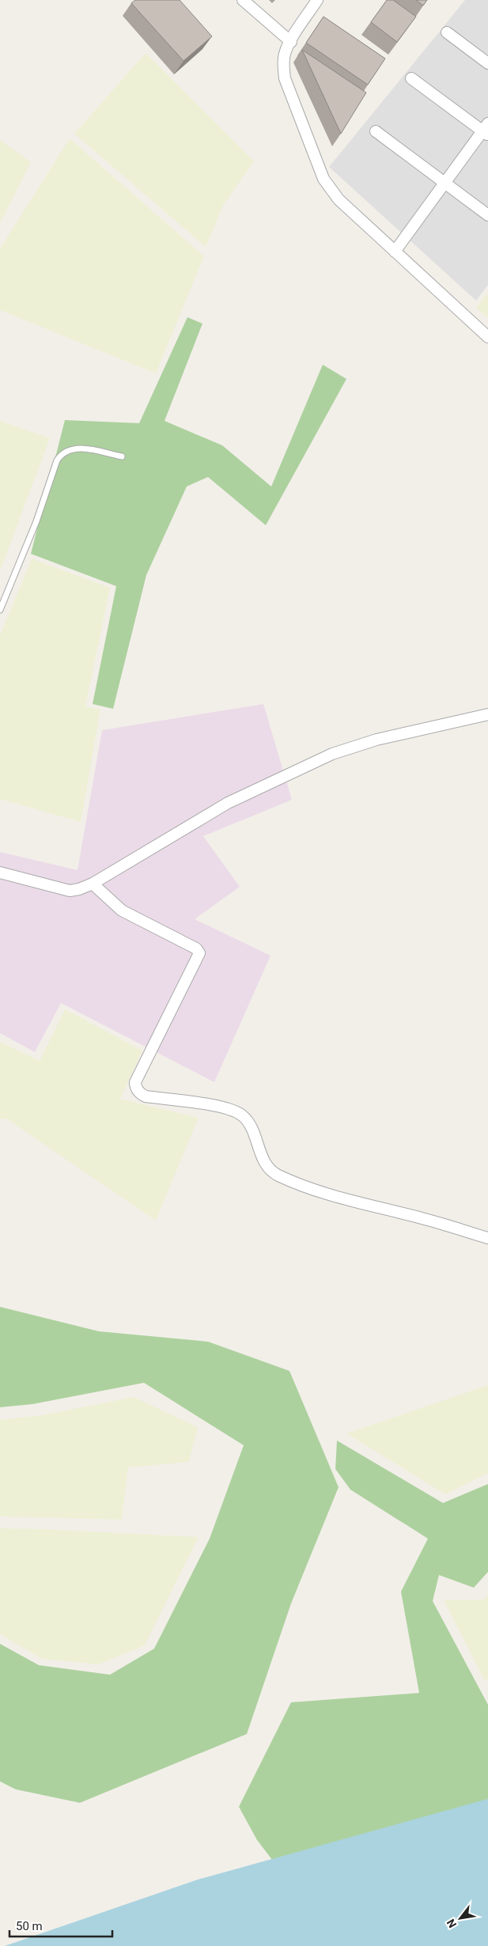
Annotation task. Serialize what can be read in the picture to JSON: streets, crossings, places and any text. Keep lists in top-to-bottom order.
{
  "scale_bar": "50 m",
  "north": "bottom left"
}
